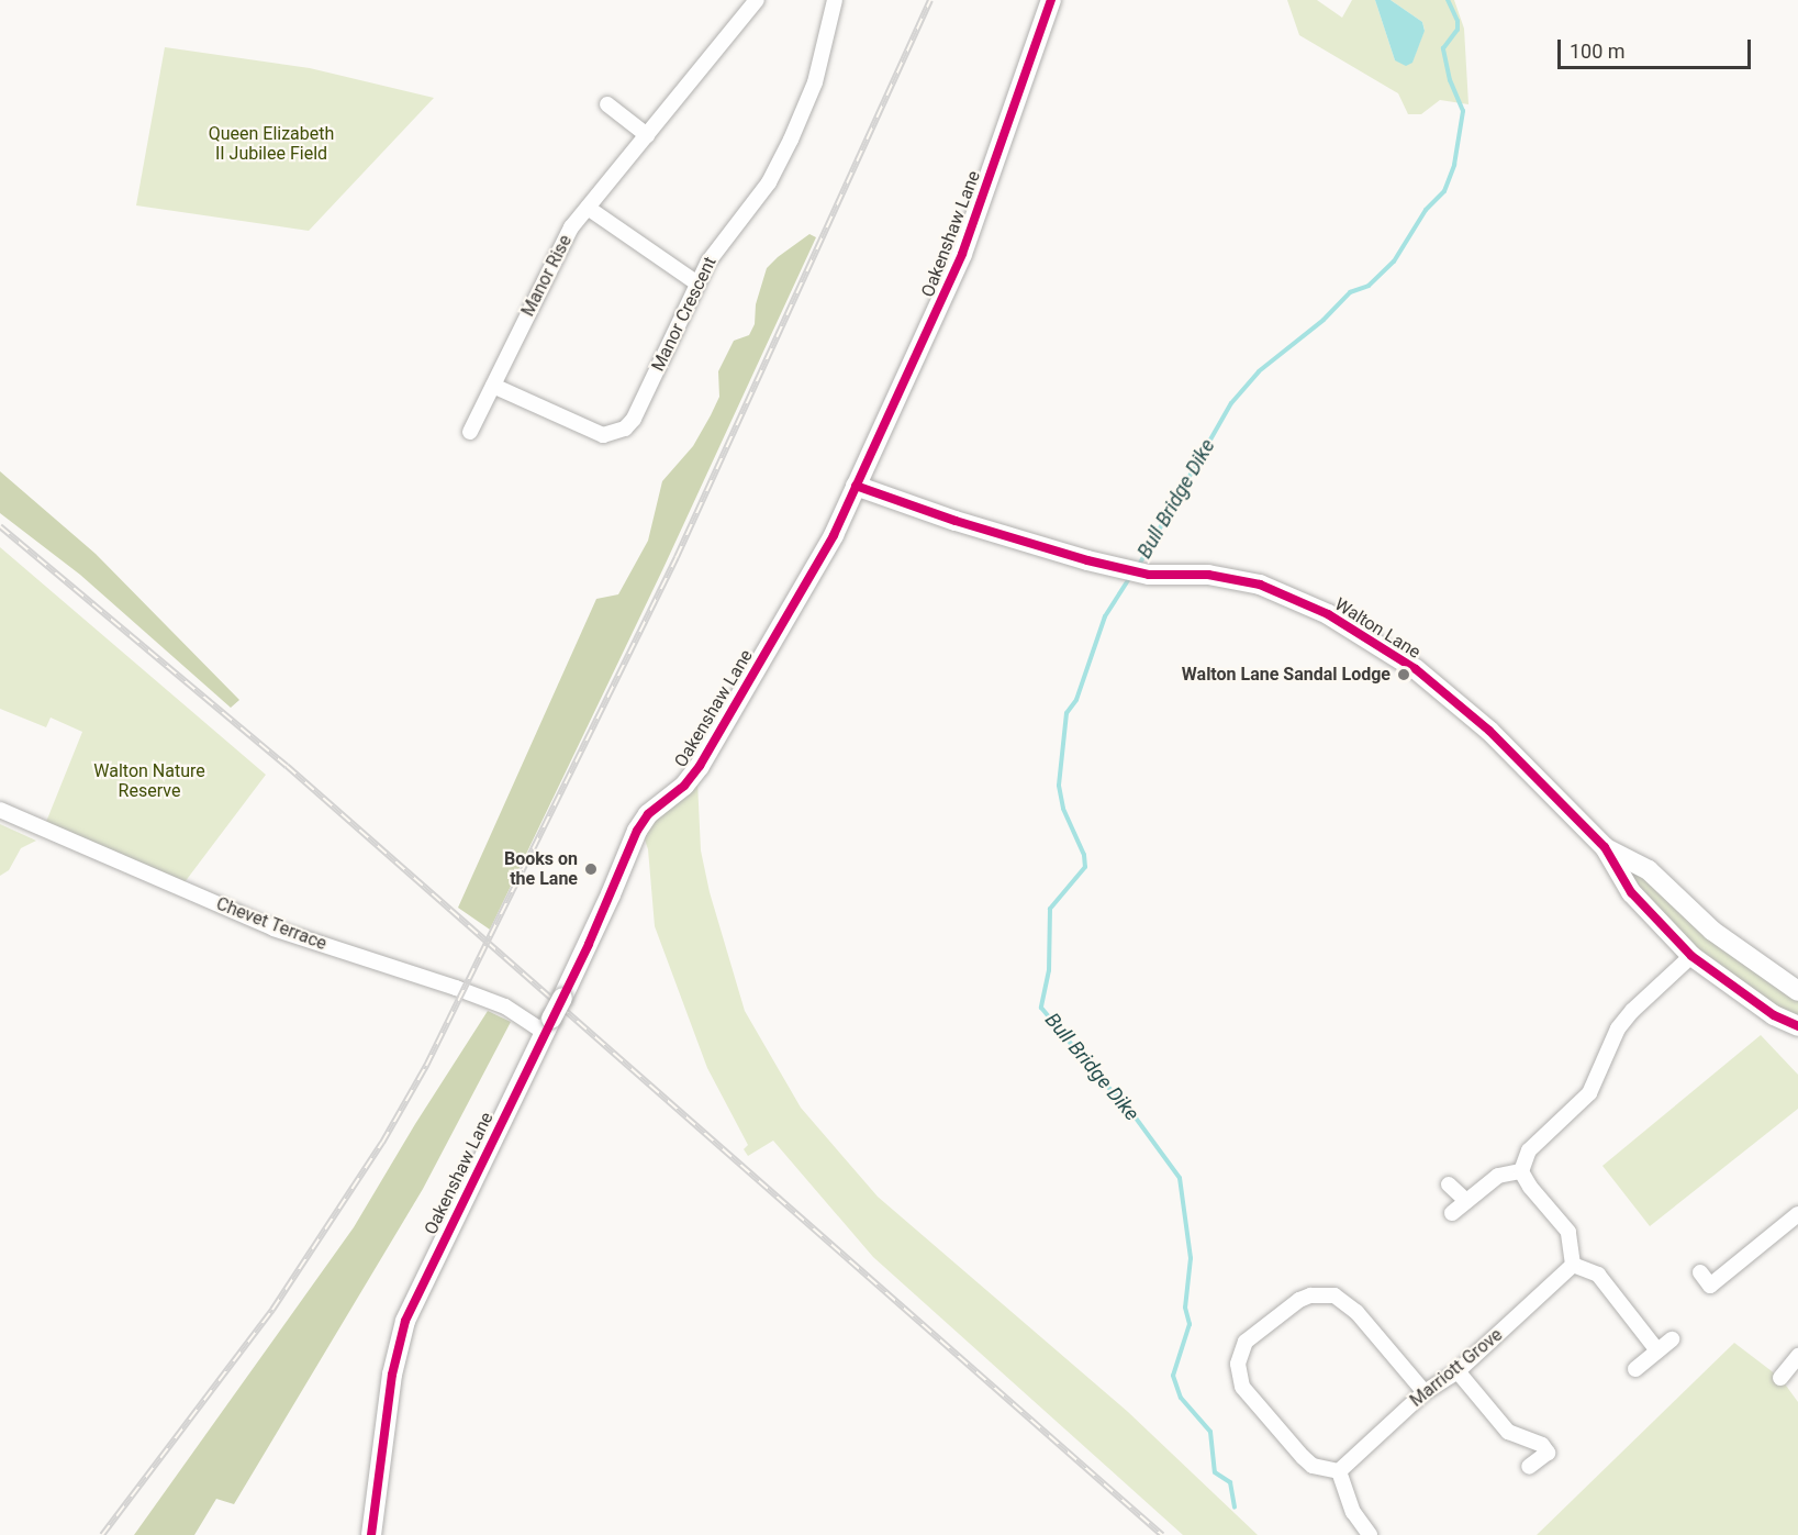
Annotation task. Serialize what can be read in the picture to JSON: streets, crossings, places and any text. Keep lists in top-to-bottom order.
{
  "streets": {
    "street": [
      "Oakenshaw Lane",
      "Manor Rise",
      "Manor Crescent",
      "Walton Lane",
      "Chevet Terrace",
      "Marriott Grove"
    ]
  },
  "crossings": [
    ["Oakenshaw Lane", "Walton Lane"],
    ["Oakenshaw Lane", "Chevet Terrace"],
    ["Manor Rise", "Manor Crescent"]
  ],
  "water": ["Bull Bridge Dike"],
  "parks": ["Queen Elizabeth II Jubilee Field", "Walton Nature Reserve"],
  "places": ["Walton Lane Sandal Lodge", "Books on the Lane"],
  "scale_bar": "100 m"
}
